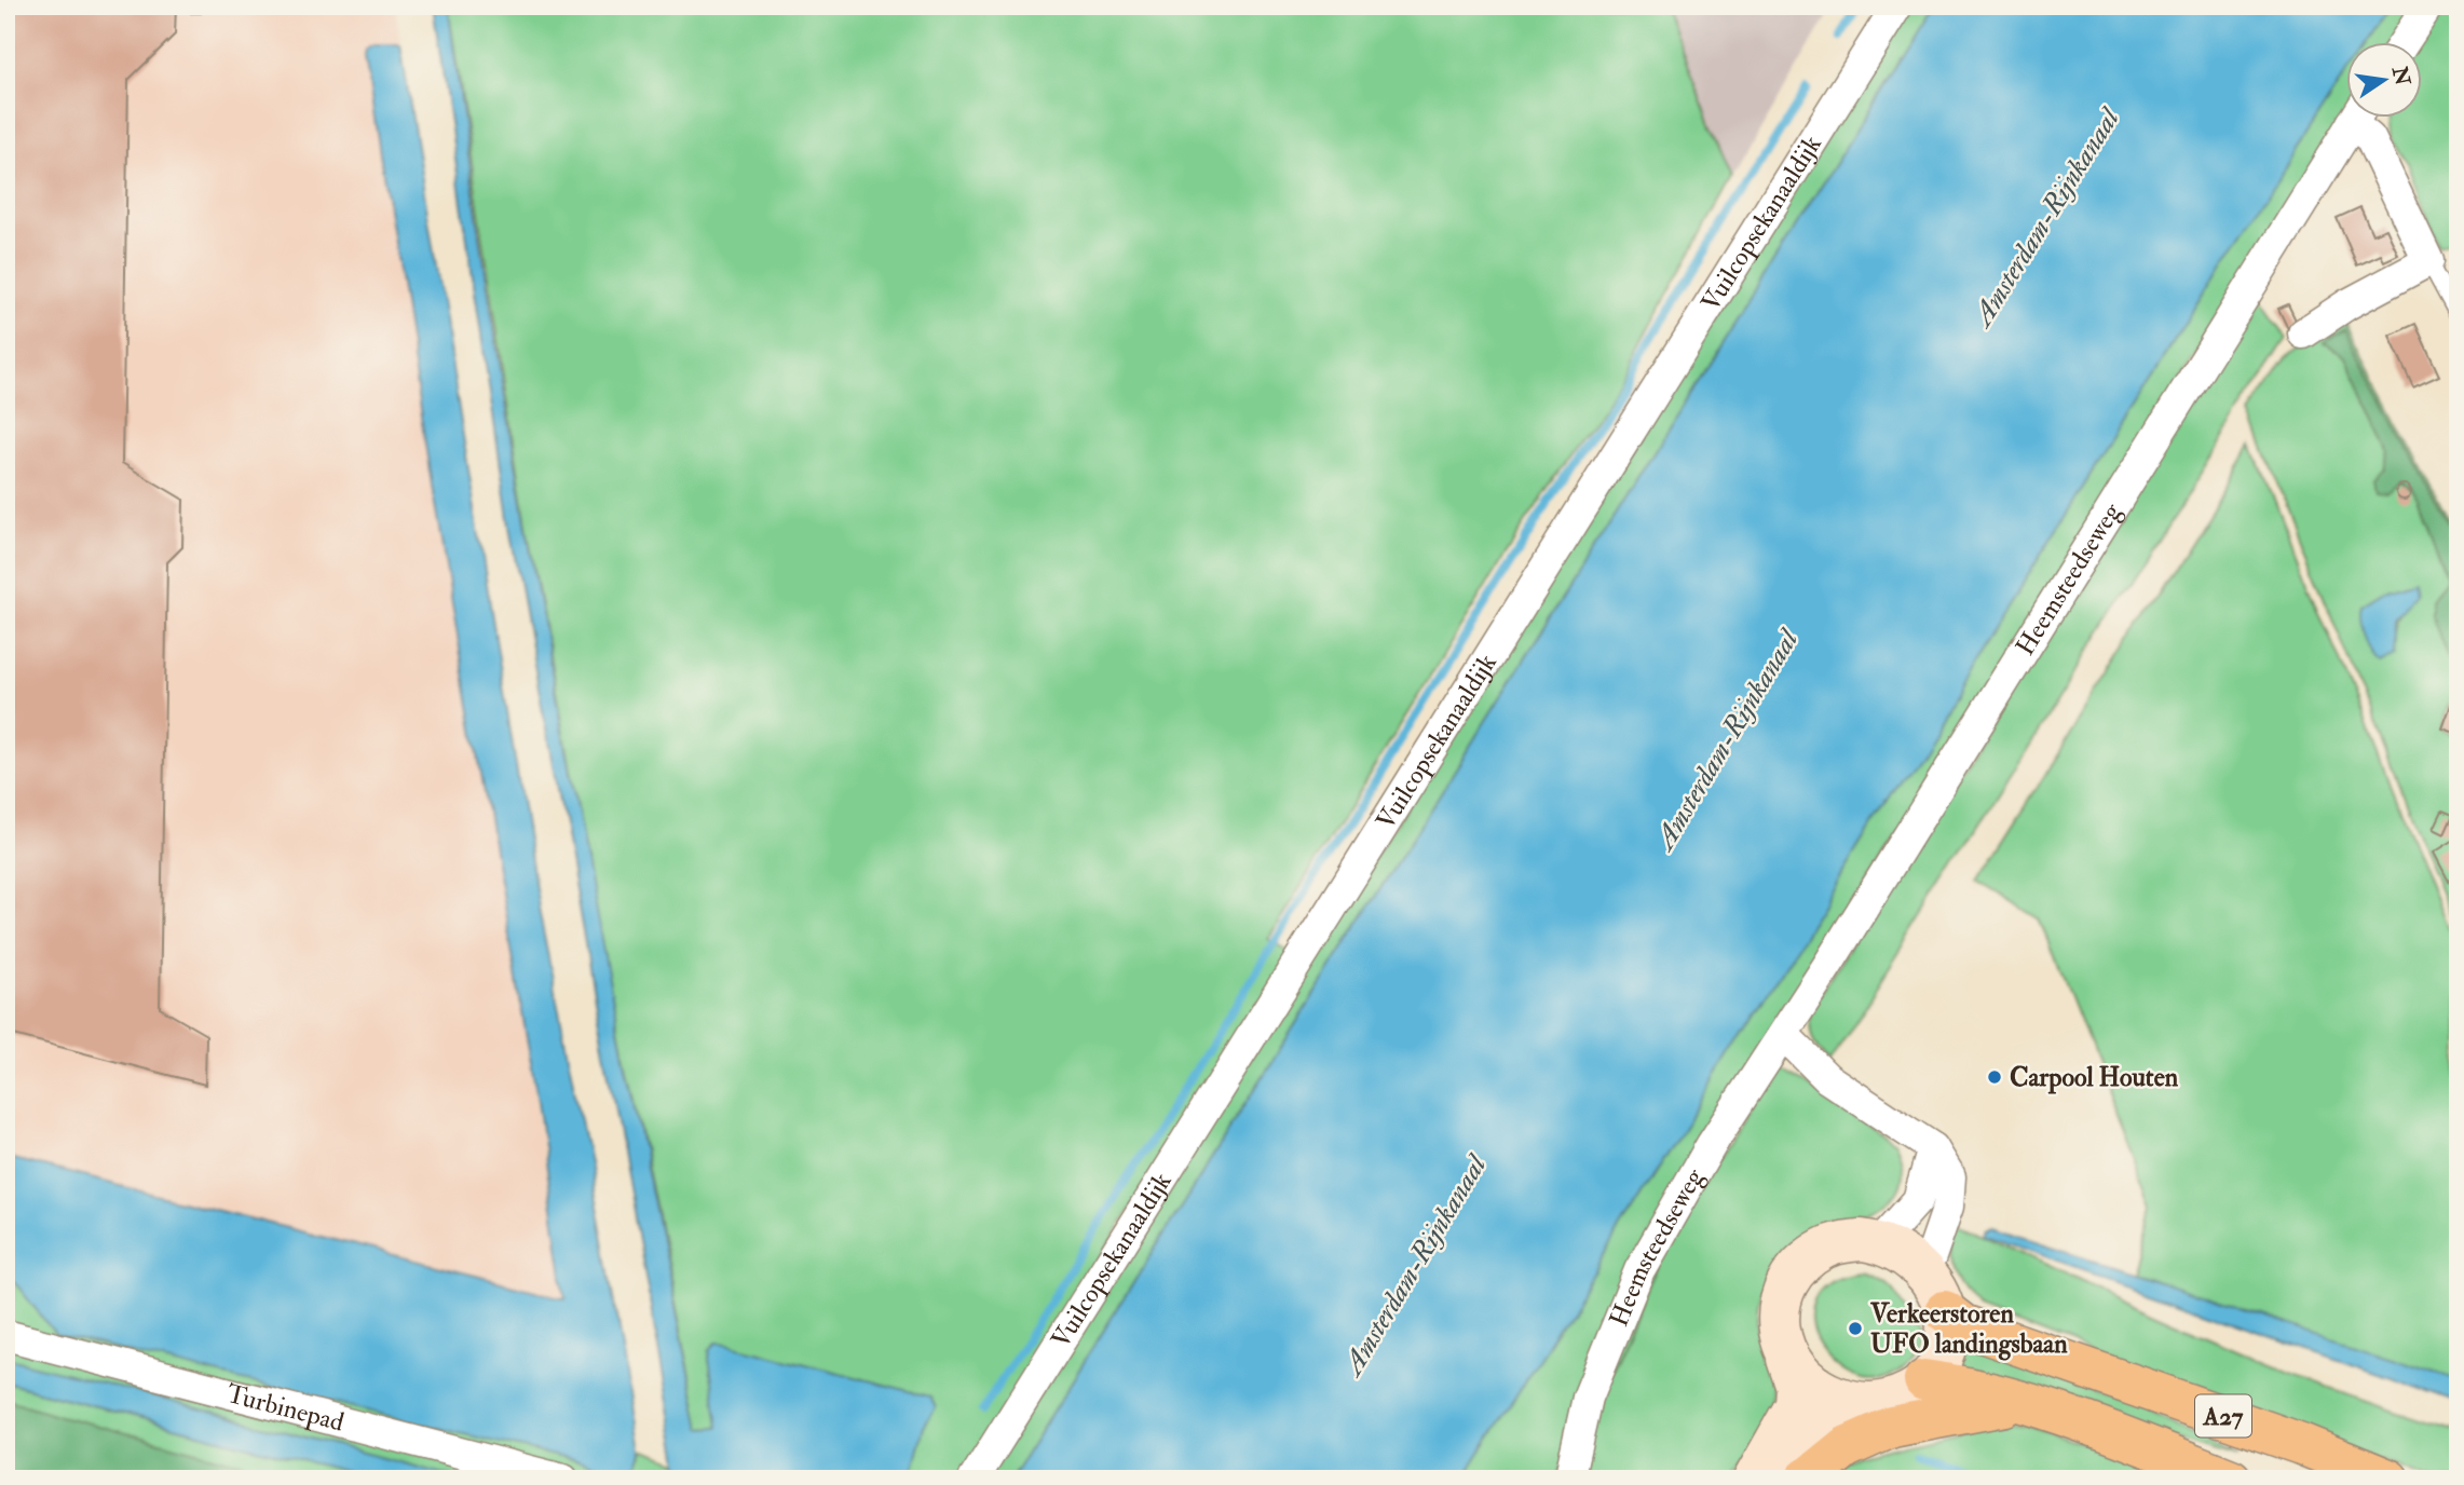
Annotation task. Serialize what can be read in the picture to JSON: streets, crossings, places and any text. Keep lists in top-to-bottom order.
{
  "streets": {
    "highway": ["A27"],
    "street": ["Vuilcopsekanaaldijk", "Heemsteedseweg", "Turbinepad"]
  },
  "water": ["Amsterdam-Rijnkanaal"],
  "places": ["Carpool Houten", "Verkeerstoren UFO landingsbaan"],
  "north": "right"
}
